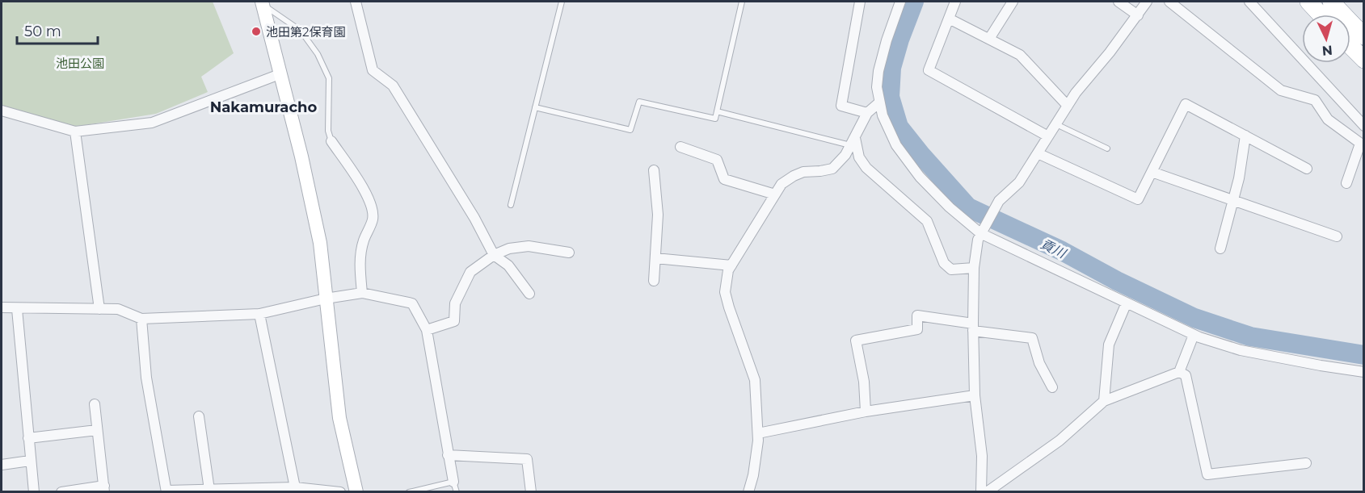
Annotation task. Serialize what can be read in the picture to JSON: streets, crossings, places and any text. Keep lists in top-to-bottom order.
{
  "districts": ["Nakamuracho"],
  "water": ["貢川"],
  "parks": ["池田公園"],
  "places": ["池田第2保育園"],
  "scale_bar": "50 m",
  "north": "bottom"
}
